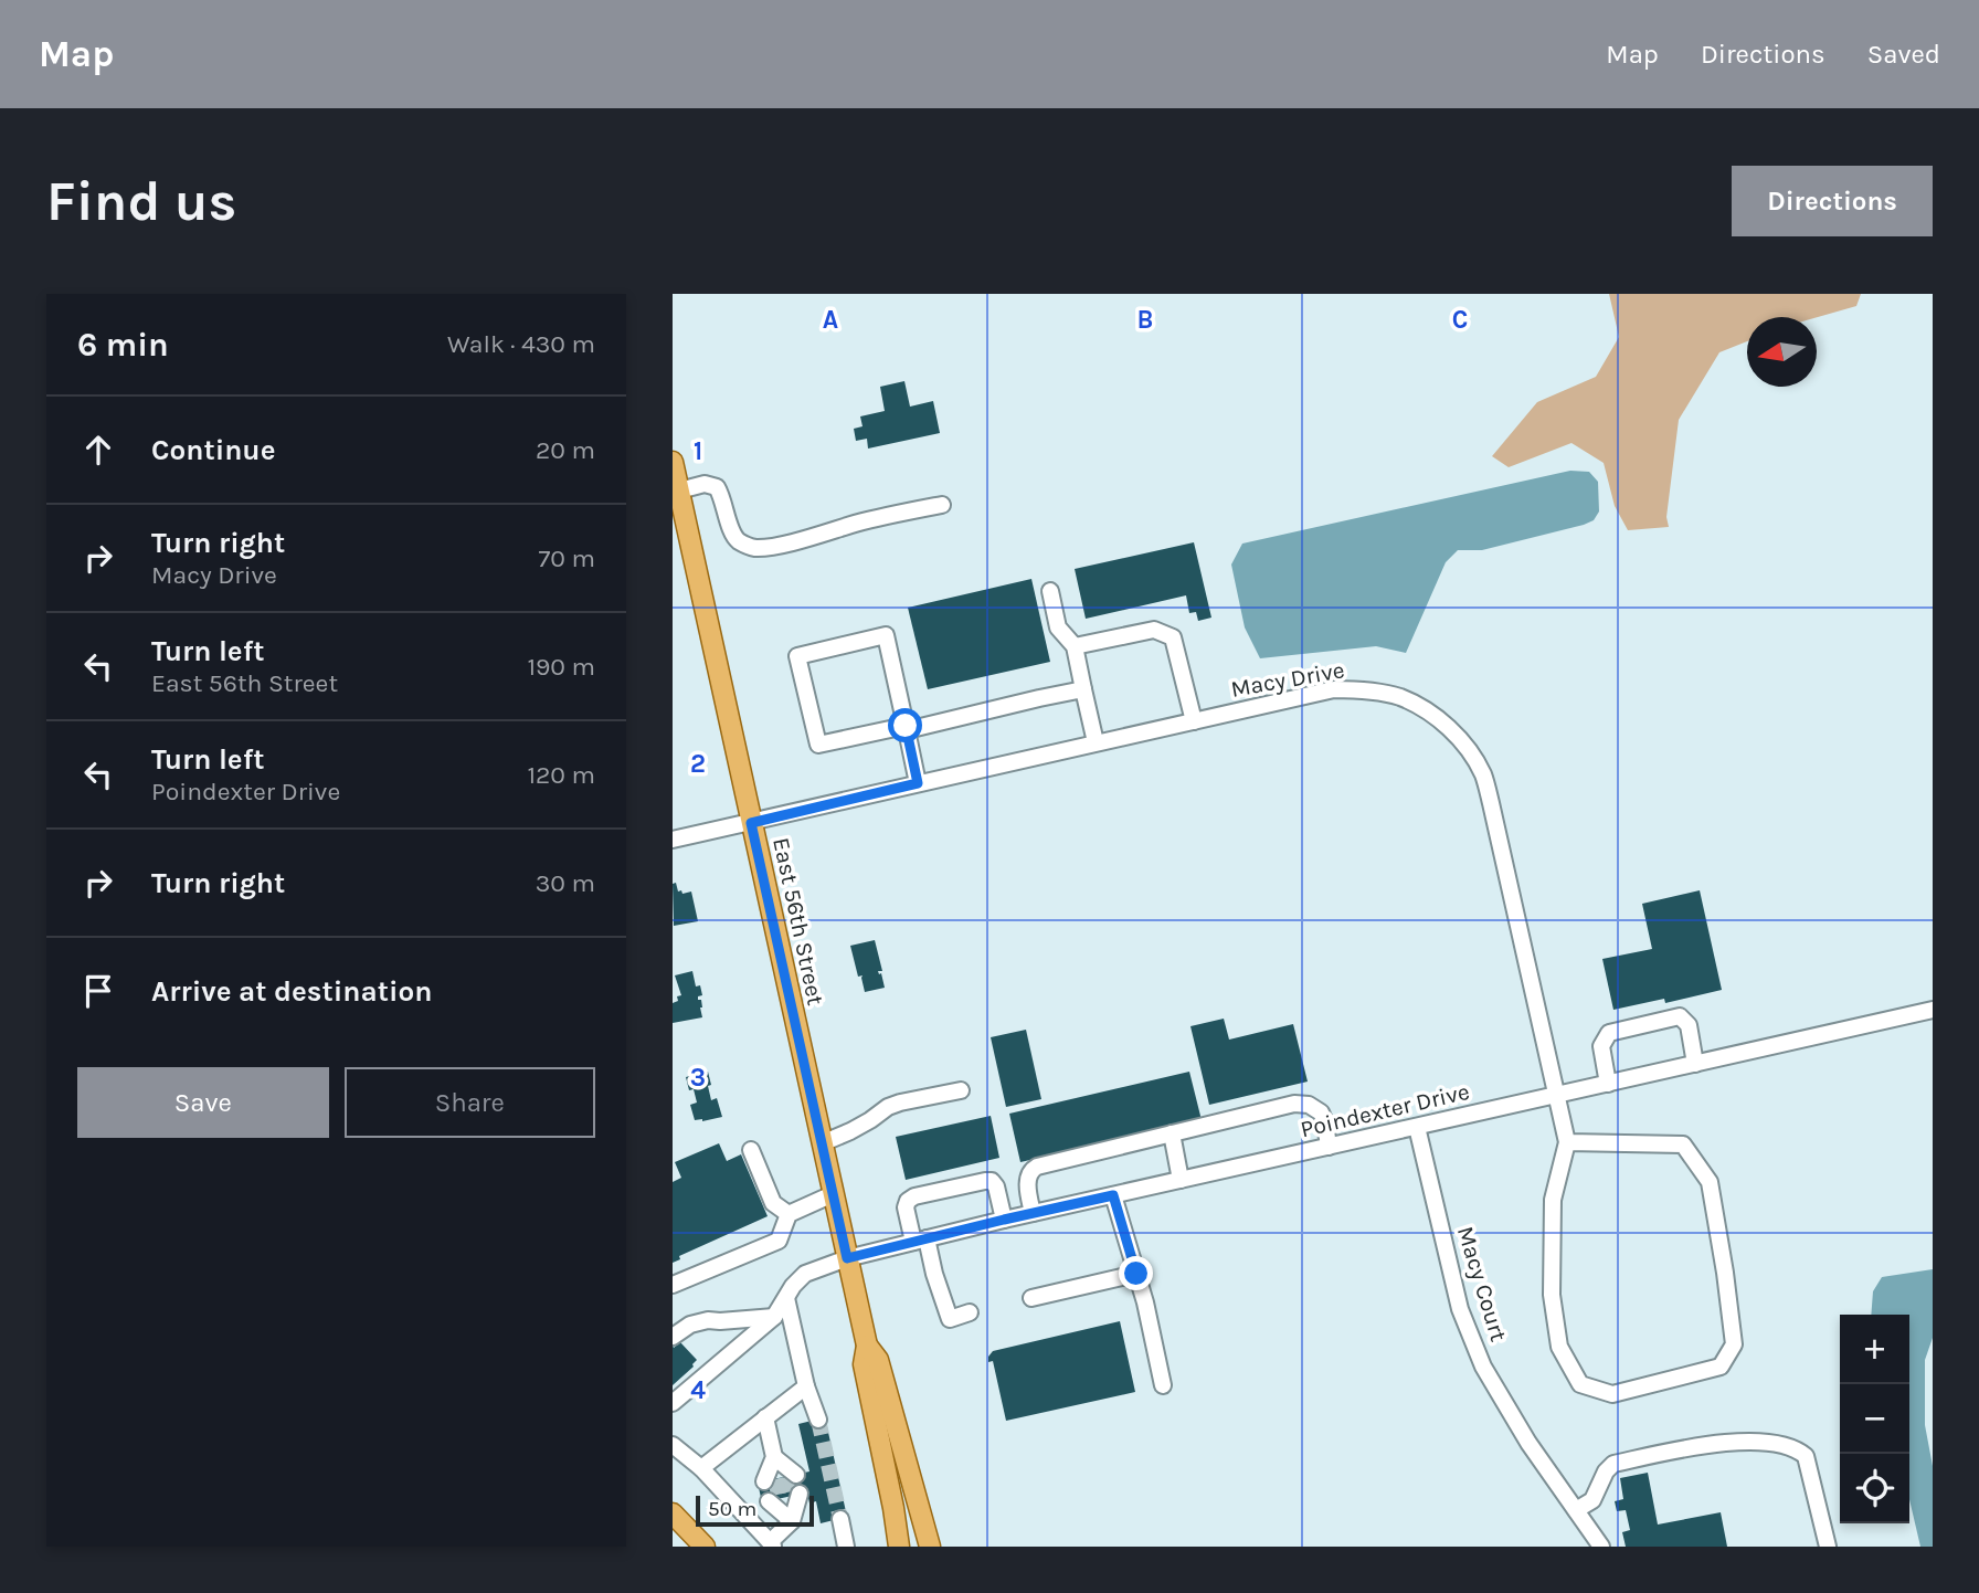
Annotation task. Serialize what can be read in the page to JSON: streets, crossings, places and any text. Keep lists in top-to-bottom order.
{
  "streets": {
    "main road": ["East 56th Street"],
    "street": ["Macy Drive", "Poindexter Drive", "Macy Court"]
  },
  "crossings": [
    ["Macy Drive", "East 56th Street"],
    ["Macy Drive", "Poindexter Drive"],
    ["East 56th Street", "Poindexter Drive"],
    ["Poindexter Drive", "Macy Court"]
  ],
  "scale_bar": "50 m",
  "north": "left",
  "page": {
    "header": "Map",
    "nav": ["Map", "Directions", "Saved"],
    "buttons": [
      "Directions",
      ["Save", "Share"]
    ],
    "title": "Find us",
    "heading": ["6 min", "Walk · 430 m"],
    "list": [
      ["Continue", "20 m"],
      ["Turn right", "Macy Drive", "70 m"],
      ["Turn left", "East 56th Street", "190 m"],
      ["Turn left", "Poindexter Drive", "120 m"],
      ["Turn right", "30 m"],
      "Arrive at destination"
    ],
    "map_buttons": ["+", "−"],
    "scale": "50 m"
  },
  "grid": {
    "columns": ["A", "B", "C"],
    "rows": [
      "1",
      "2",
      "3",
      "4"
    ]
  }
}
